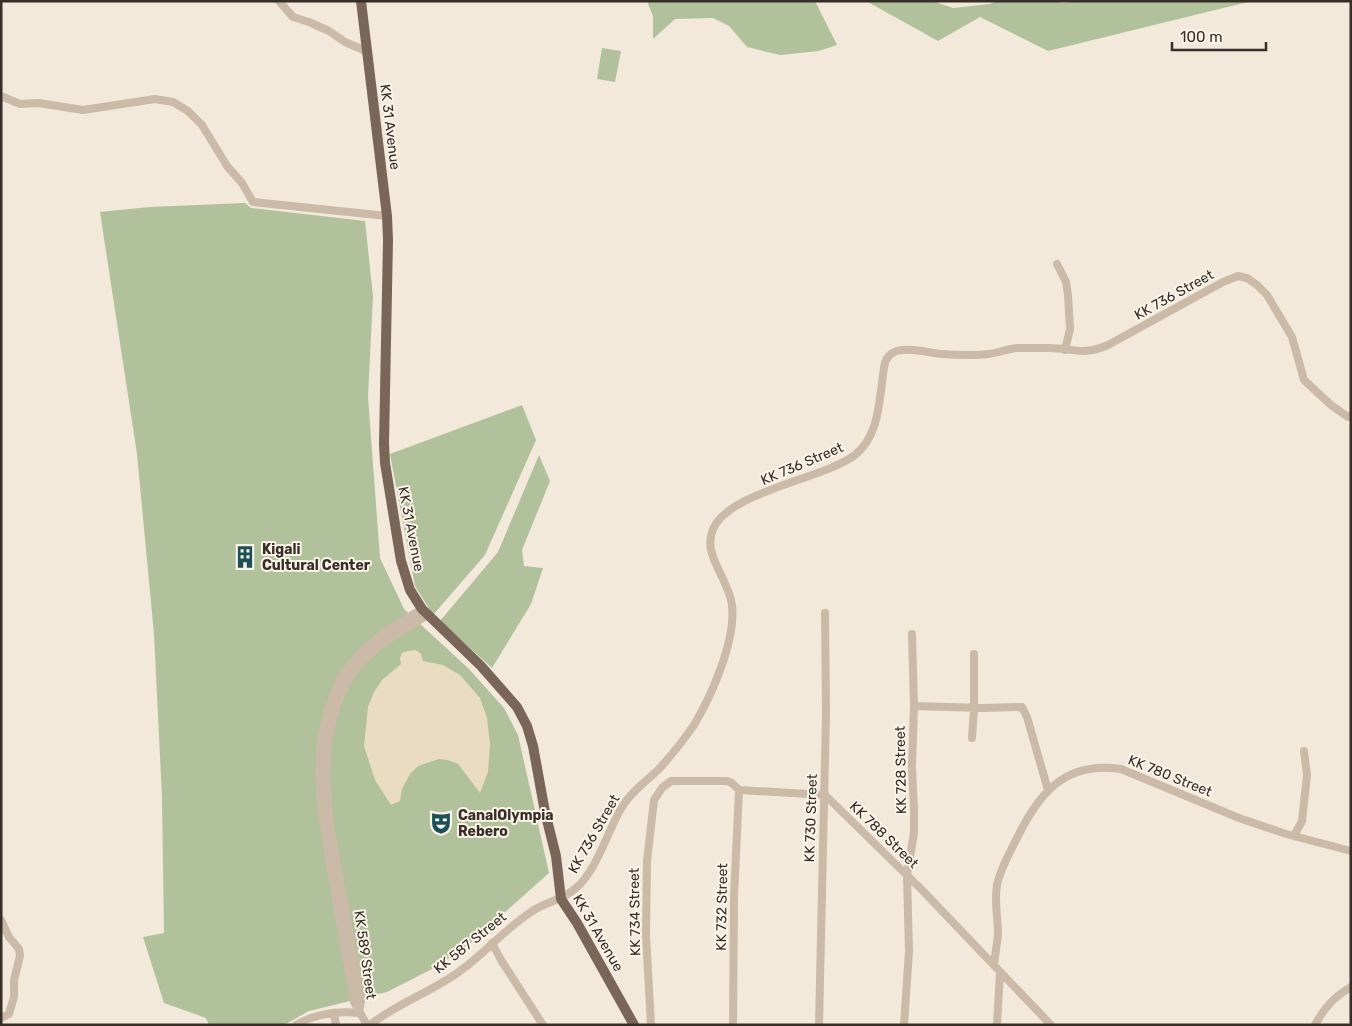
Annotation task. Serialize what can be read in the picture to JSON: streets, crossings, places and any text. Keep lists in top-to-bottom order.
{
  "streets": {
    "main road": ["KK 31 Avenue"],
    "street": [
      "KK 736 Street",
      "KK 728 Street",
      "KK 780 Street",
      "KK 730 Street",
      "KK 788 Street",
      "KK 732 Street",
      "KK 734 Street",
      "KK 587 Street",
      "KK 589 Street"
    ]
  },
  "crossings": [
    ["KK 31 Avenue", "KK 736 Street"],
    ["KK 31 Avenue", "KK 587 Street"],
    ["KK 31 Avenue", "KK 589 Street"],
    ["KK 736 Street", "KK 587 Street"],
    ["KK 728 Street", "KK 788 Street"],
    ["KK 780 Street", "KK 788 Street"],
    ["KK 730 Street", "KK 788 Street"]
  ],
  "places": {
    "building": ["Kigali Cultural Center"],
    "theatre": ["CanalOlympia Rebero"]
  },
  "scale_bar": "100 m"
}
